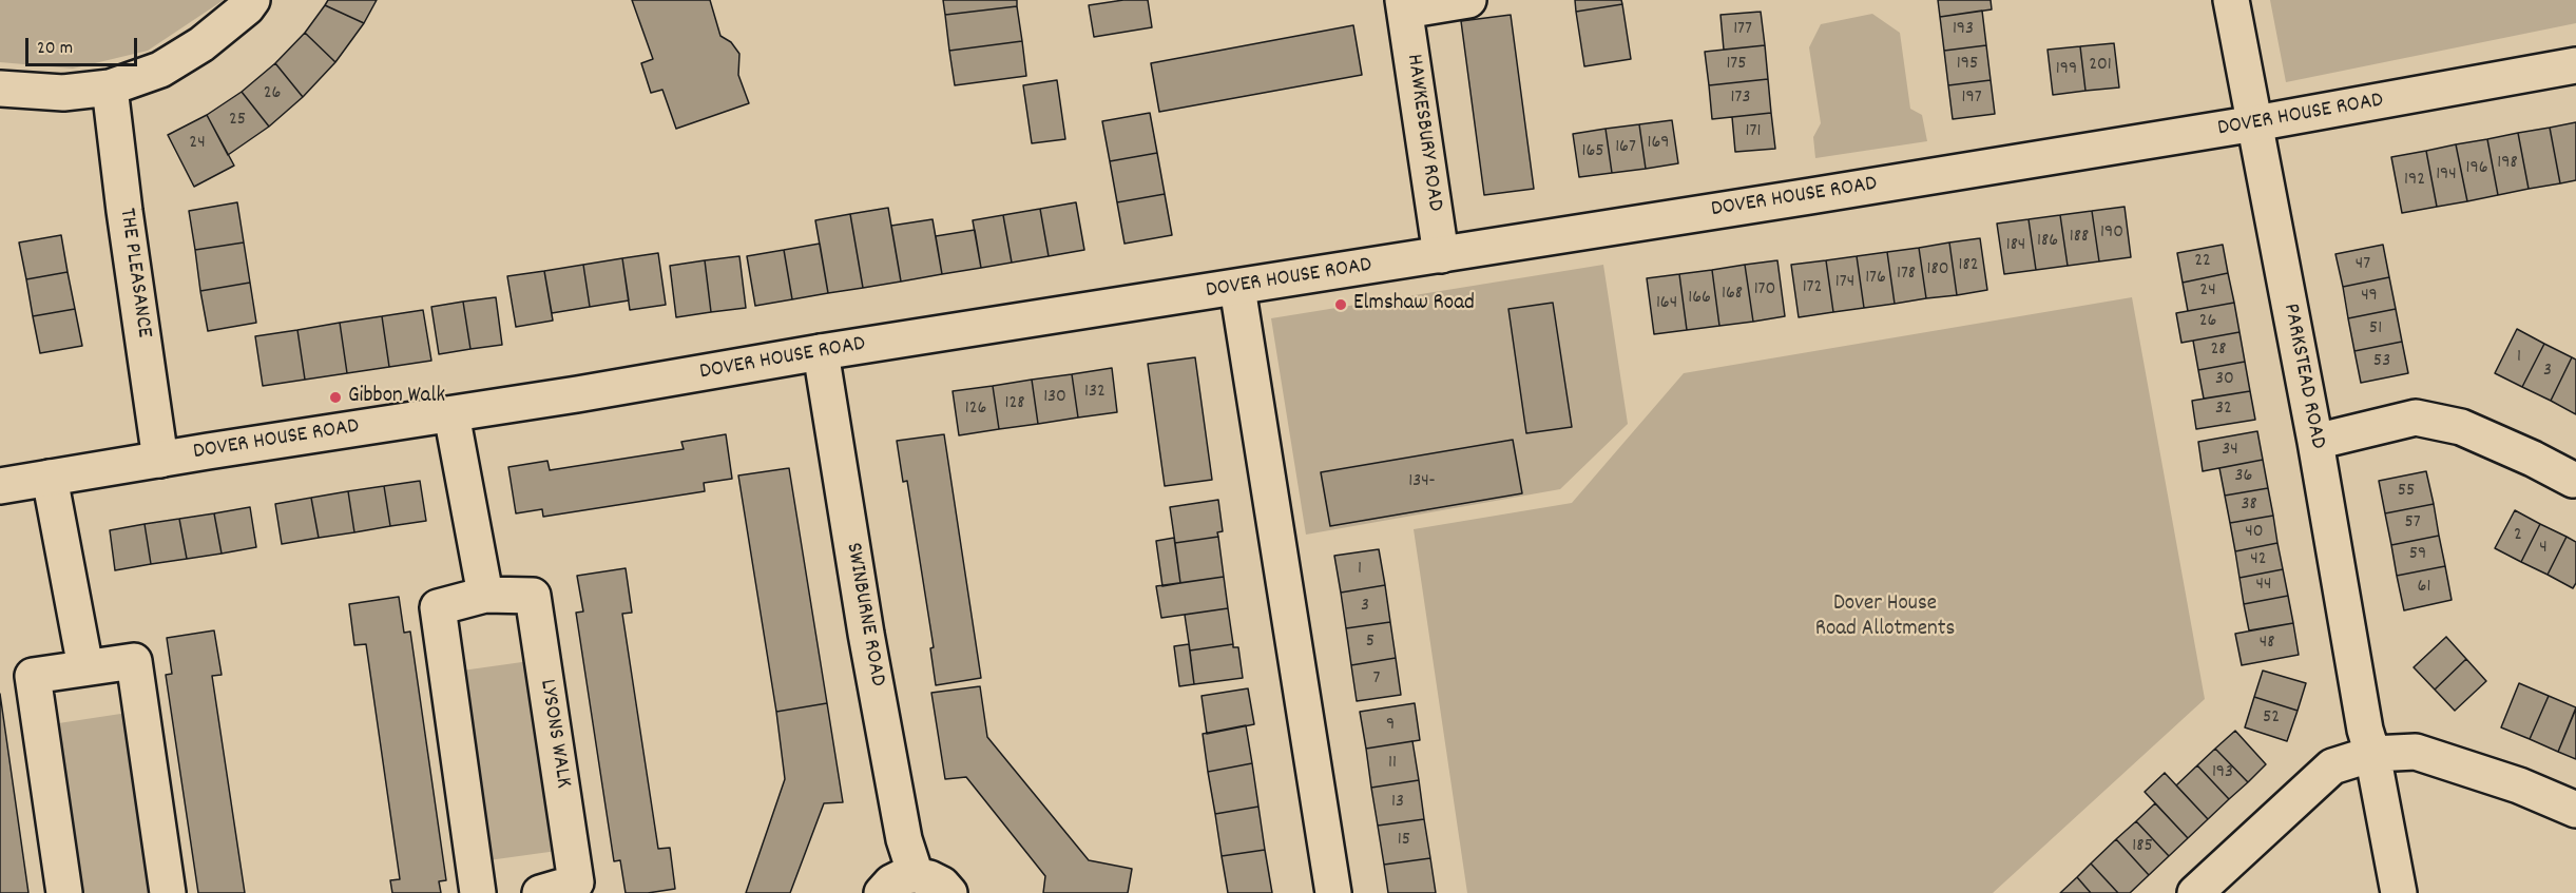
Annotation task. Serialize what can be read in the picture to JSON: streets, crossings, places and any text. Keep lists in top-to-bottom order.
{
  "streets": {
    "street": [
      "DOVER HOUSE ROAD",
      "HAWKESBURY ROAD",
      "THE PLEASANCE",
      "PARKSTEAD ROAD",
      "SWINBURNE ROAD",
      "LYSONS WALK"
    ]
  },
  "crossings": [
    ["DOVER HOUSE ROAD", "HAWKESBURY ROAD"],
    ["DOVER HOUSE ROAD", "THE PLEASANCE"],
    ["DOVER HOUSE ROAD", "PARKSTEAD ROAD"],
    ["DOVER HOUSE ROAD", "SWINBURNE ROAD"]
  ],
  "parks": ["Dover House Road Allotments"],
  "places": ["Elmshaw Road", "Gibbon Walk"],
  "house_numbers": [
    "177",
    "193",
    "175",
    "195",
    "201",
    "199",
    "26",
    "173",
    "197",
    "25",
    "171",
    "24",
    "169",
    "167",
    "165",
    "198",
    "196",
    "194",
    "192",
    "190",
    "188",
    "186",
    "184",
    "22",
    "47",
    "182",
    "180",
    "178",
    "176",
    "174",
    "172",
    "170",
    "24",
    "168",
    "49",
    "166",
    "164",
    "26",
    "51",
    "28",
    "1",
    "53",
    "3",
    "30",
    "132",
    "130",
    "128",
    "126",
    "32",
    "34",
    "36",
    "134-",
    "55",
    "38",
    "57",
    "40",
    "2",
    "4",
    "59",
    "42",
    "1",
    "44",
    "61",
    "3",
    "5",
    "48",
    "7",
    "52",
    "9",
    "11",
    "193",
    "13",
    "15",
    "185"
  ],
  "scale_bar": "20 m"
}
